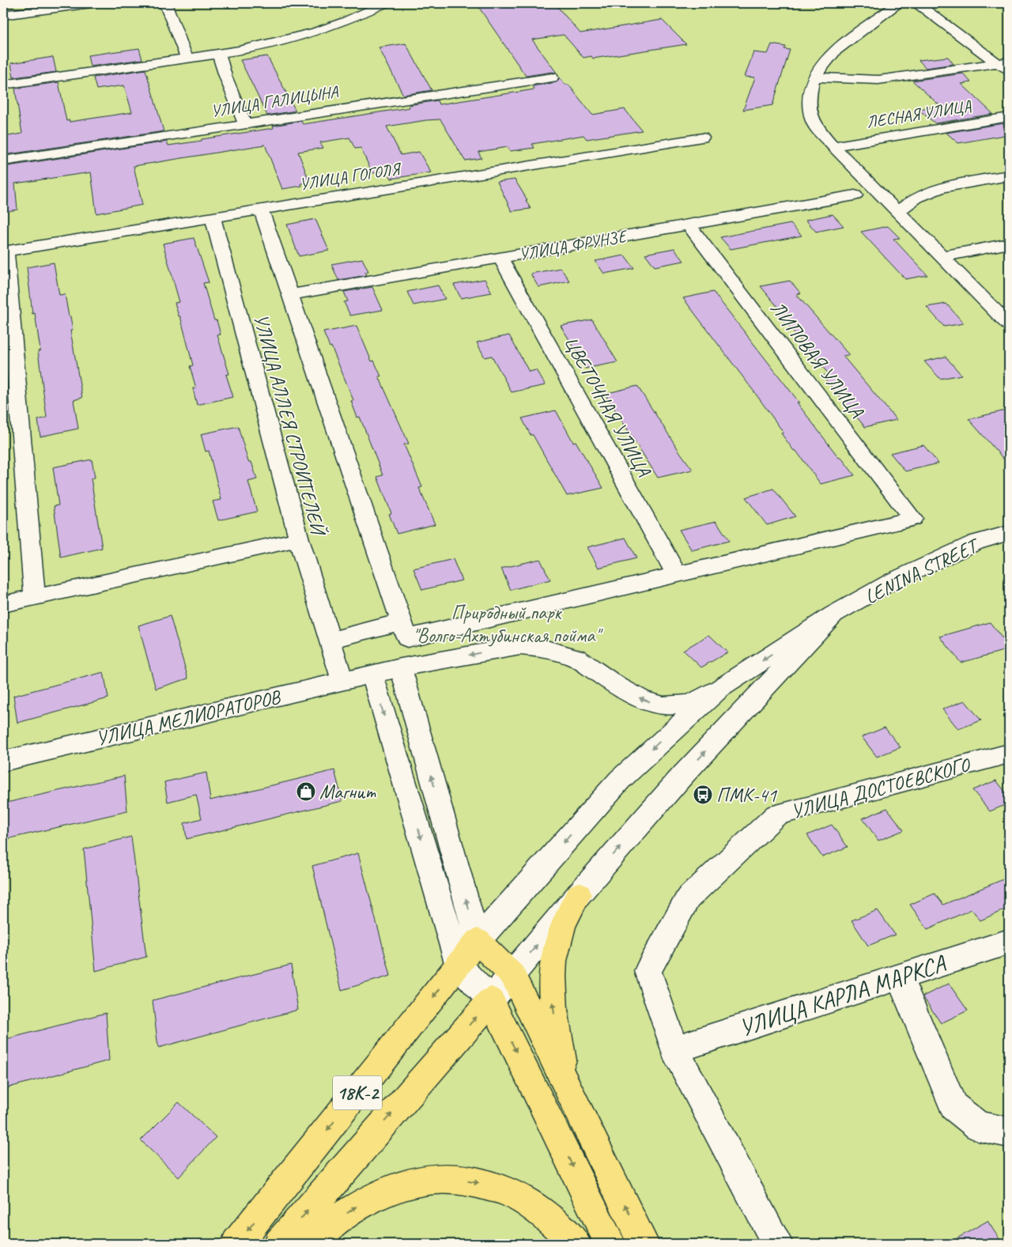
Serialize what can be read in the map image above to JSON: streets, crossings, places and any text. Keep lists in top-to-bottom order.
{
  "streets": {
    "main road": ["18К-2"],
    "street": [
      "УЛИЦА ГАЛИЦЫНА",
      "ЛЕСНАЯ УЛИЦА",
      "УЛИЦА ГОГОЛЯ",
      "УЛИЦА ФРУНЗЕ",
      "ЛИПОВАЯ УЛИЦА",
      "ЦВЕТОЧНАЯ УЛИЦА",
      "УЛИЦА АЛЛЕЯ СТРОИТЕЛЕЙ",
      "LENINA STREET",
      "УЛИЦА МЕЛИОРАТОРОВ",
      "УЛИЦА ДОСТОЕВСКОГО",
      "УЛИЦА КАРЛА МАРКСА"
    ]
  },
  "crossings": [
    ["УЛИЦА ГОГОЛЯ", "УЛИЦА АЛЛЕЯ СТРОИТЕЛЕЙ"],
    ["УЛИЦА ФРУНЗЕ", "ЛИПОВАЯ УЛИЦА"],
    ["УЛИЦА ФРУНЗЕ", "ЦВЕТОЧНАЯ УЛИЦА"],
    ["УЛИЦА ФРУНЗЕ", "УЛИЦА АЛЛЕЯ СТРОИТЕЛЕЙ"],
    ["ЛИПОВАЯ УЛИЦА", "ЦВЕТОЧНАЯ УЛИЦА"],
    ["ЛИПОВАЯ УЛИЦА", "УЛИЦА АЛЛЕЯ СТРОИТЕЛЕЙ"],
    ["ЦВЕТОЧНАЯ УЛИЦА", "УЛИЦА АЛЛЕЯ СТРОИТЕЛЕЙ"],
    ["УЛИЦА АЛЛЕЯ СТРОИТЕЛЕЙ", "УЛИЦА МЕЛИОРАТОРОВ"],
    ["УЛИЦА ДОСТОЕВСКОГО", "УЛИЦА КАРЛА МАРКСА"]
  ],
  "one_way": ["УЛИЦА МЕЛИОРАТОРОВ"],
  "parks": ["Природный парк \"Волго-Ахтубинская пойма\""],
  "places": {
    "shop": ["Магнит"],
    "bus stop": ["ПМК-41"]
  }
}
